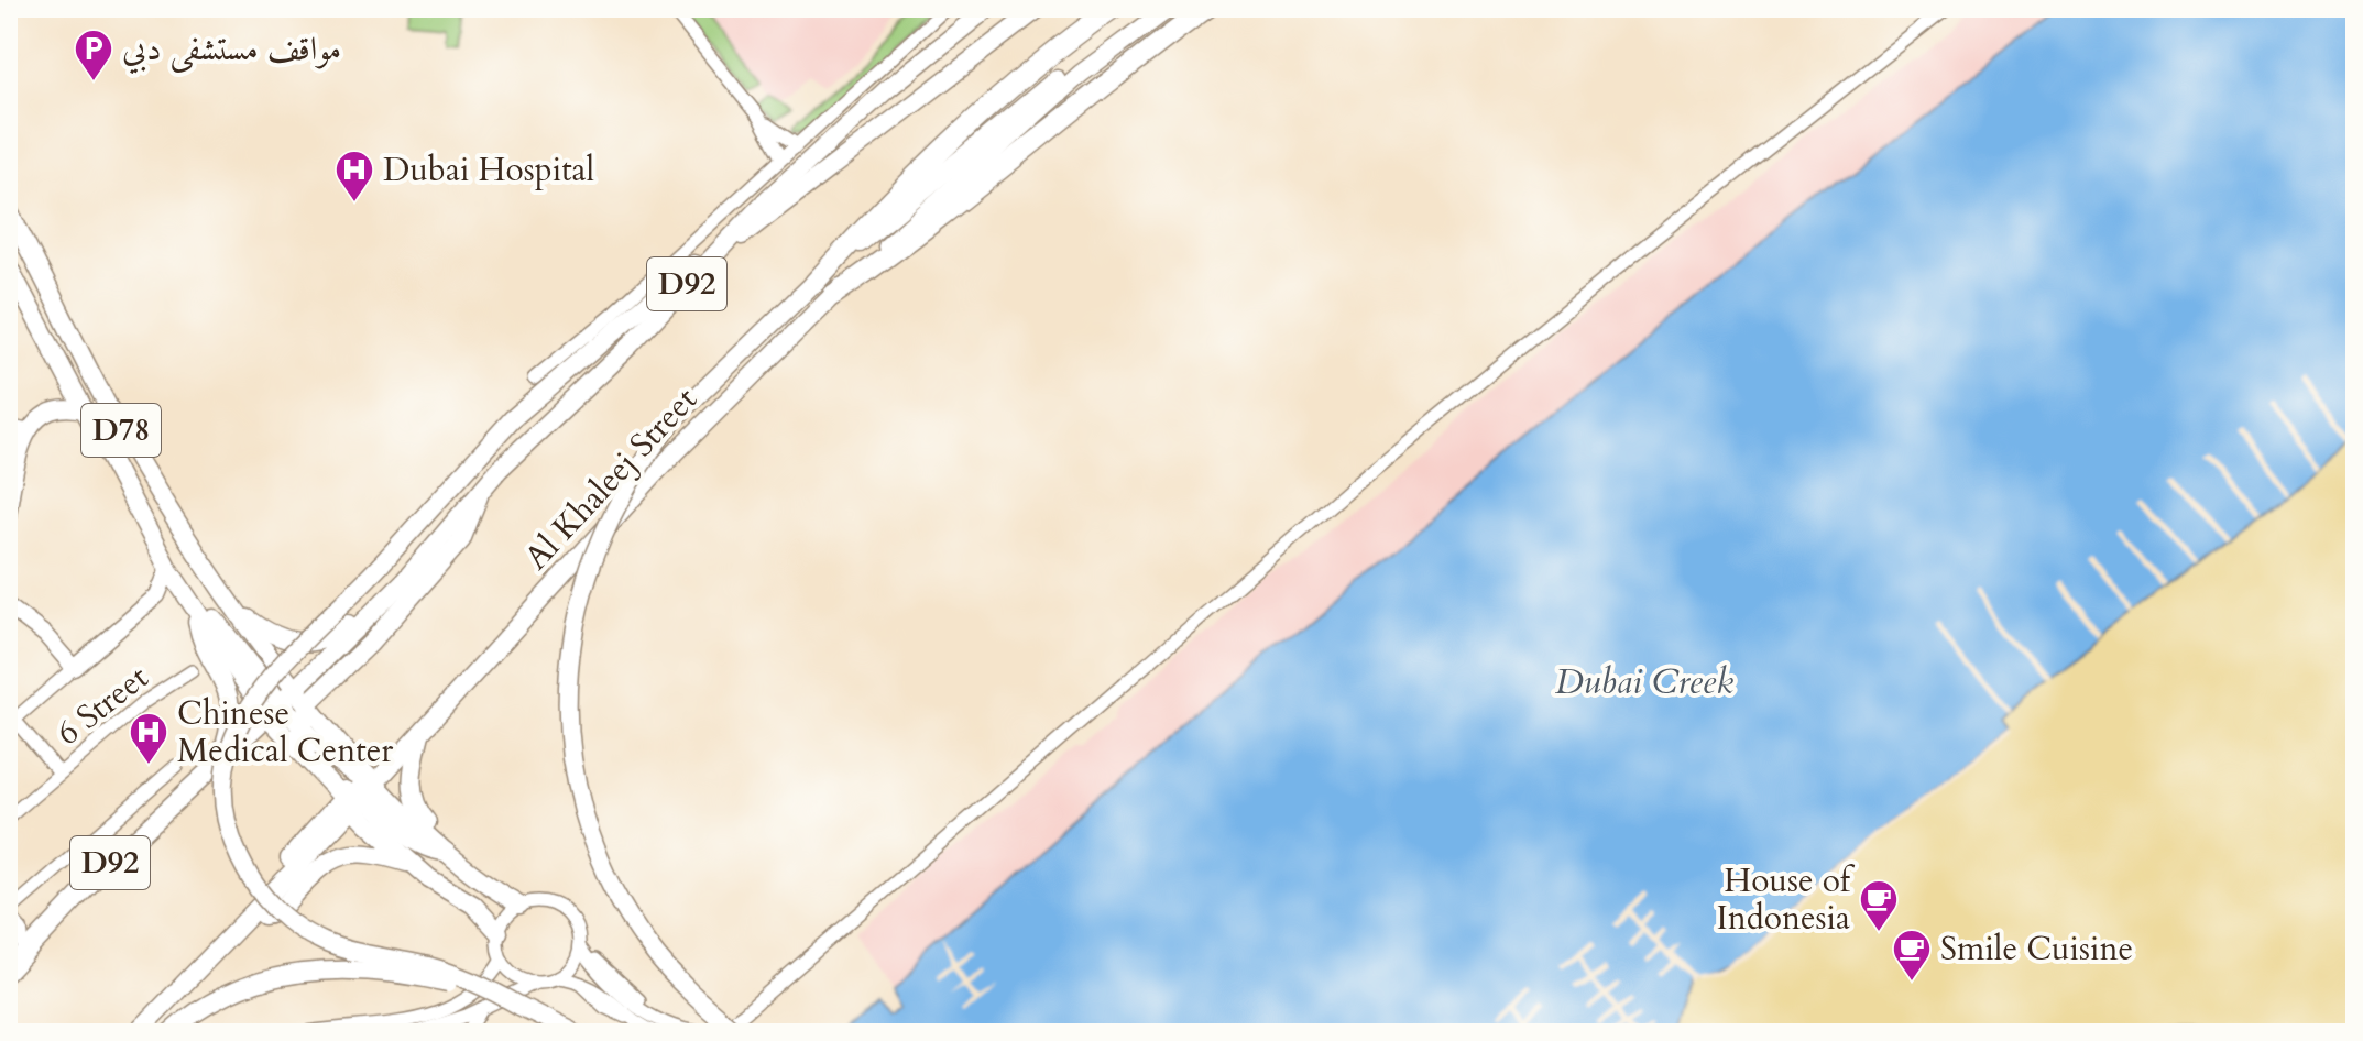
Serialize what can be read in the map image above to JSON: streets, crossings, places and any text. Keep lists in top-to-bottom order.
{
  "streets": {
    "main road": ["D92", "D78", "Al Khaleej Street"],
    "street": ["6 Street"]
  },
  "crossings": [
    ["D92", "D78"],
    ["D78", "Al Khaleej Street"]
  ],
  "water": ["Dubai Creek"],
  "places": {
    "parking": ["مواقف مستشفى دبي"],
    "hospital": ["Dubai Hospital", "Chinese Medical Center"],
    "cafe": ["House of Indonesia", "Smile Cuisine"]
  }
}
